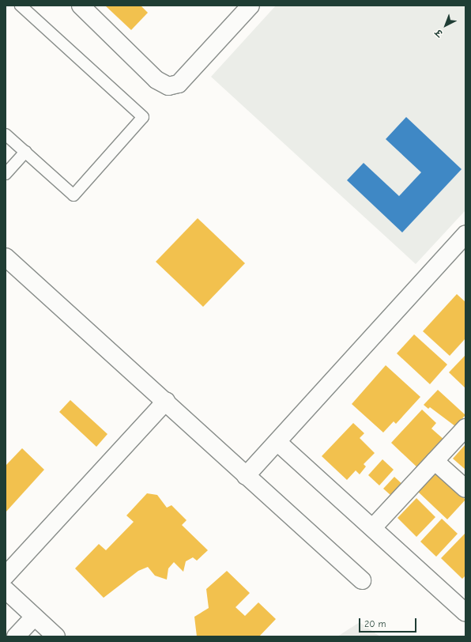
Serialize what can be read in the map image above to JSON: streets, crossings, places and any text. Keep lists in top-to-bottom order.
{
  "scale_bar": "20 m",
  "north": "bottom left"
}
